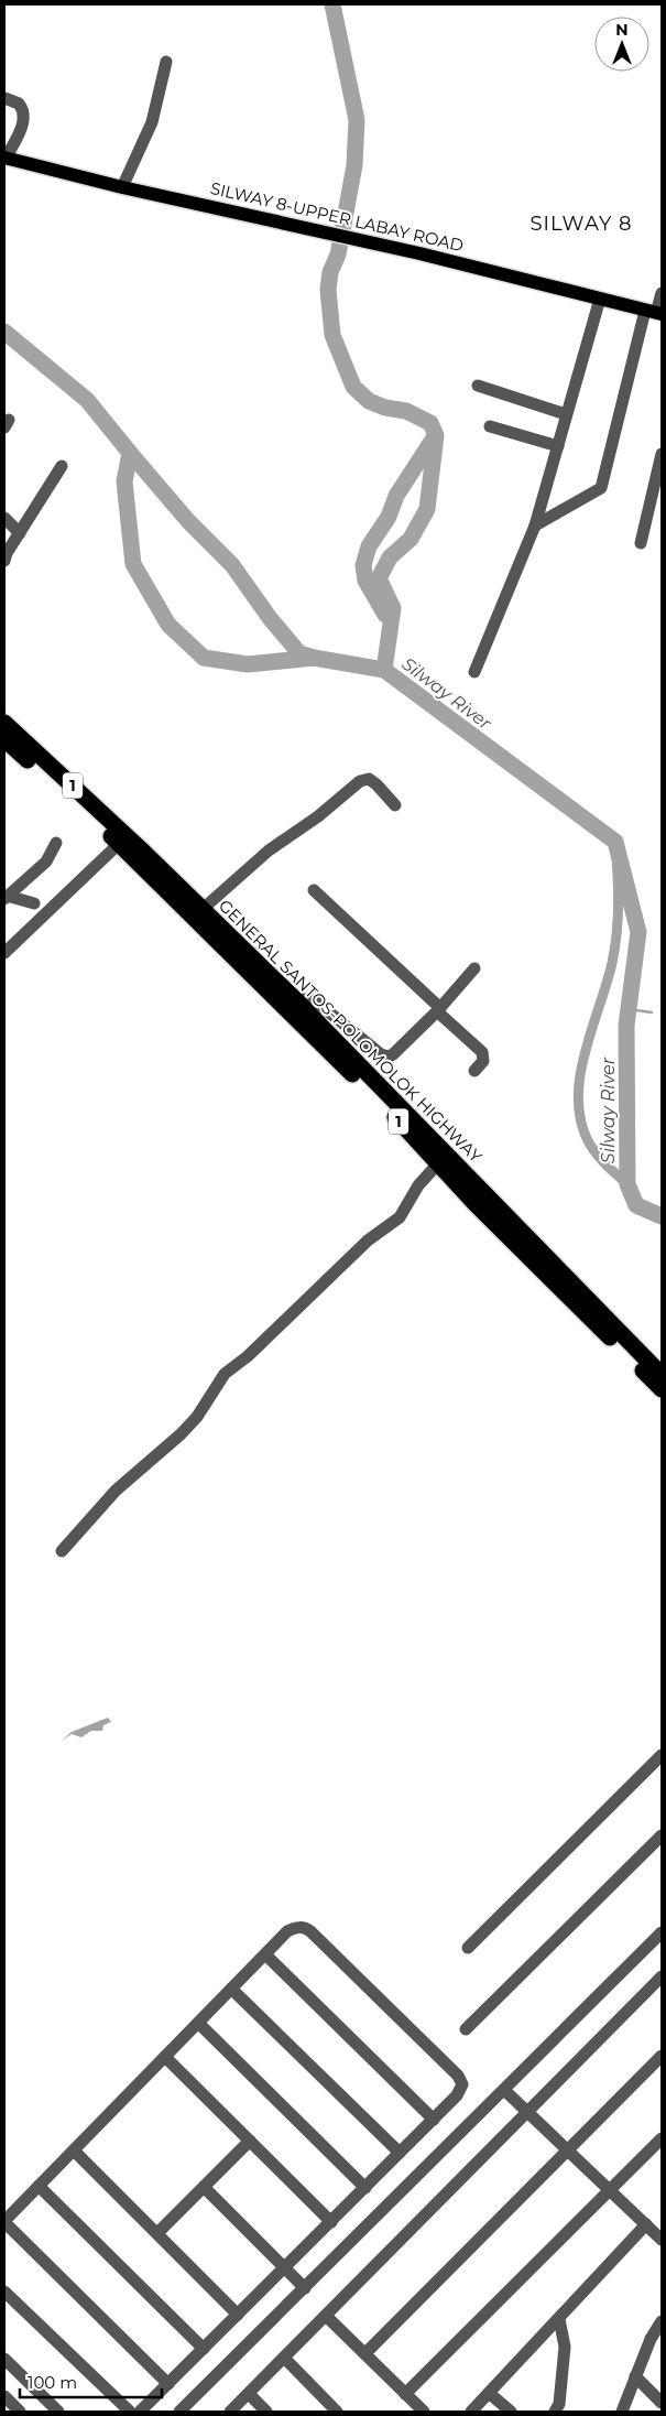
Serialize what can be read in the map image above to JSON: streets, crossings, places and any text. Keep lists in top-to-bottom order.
{
  "streets": {
    "highway": ["1", "GENERAL SANTOS-POLOMOLOK HIGHWAY"],
    "main road": ["SILWAY 8-UPPER LABAY ROAD"]
  },
  "crossings": [
    ["1", "GENERAL SANTOS-POLOMOLOK HIGHWAY"]
  ],
  "districts": ["SILWAY 8"],
  "water": ["Silway River"],
  "scale_bar": "100 m",
  "north": "top"
}
